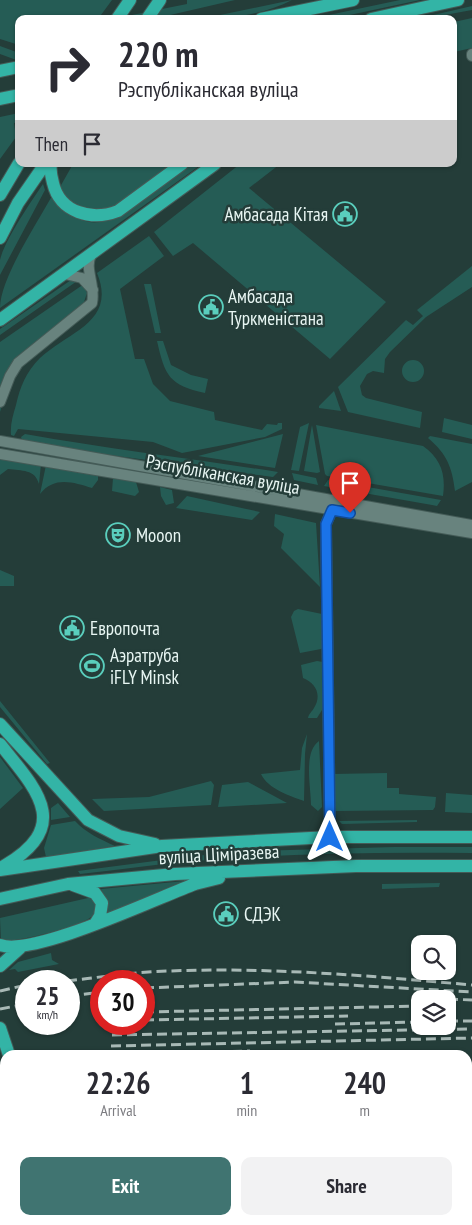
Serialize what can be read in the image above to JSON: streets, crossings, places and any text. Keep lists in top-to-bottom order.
{
  "streets": {
    "main road": ["вуліца Ціміразева"],
    "street": ["Рэспубліканская вуліца"]
  },
  "places": {
    "public building": [
      "Амбасада Кітая",
      "Амбасада Туркменістана",
      "Европочта",
      "СДЭК"
    ],
    "theatre": ["Mooon"],
    "sports": ["Аэратруба iFLY Minsk"]
  },
  "page": {
    "turn": ["220 m", "Рэспубліканская вуліца"],
    "then": "Then",
    "speed": "25 km/h",
    "limit": "30",
    "eta": [
      "22:26",
      "Arrival",
      "1",
      "min",
      "240",
      "m"
    ],
    "buttons": ["Exit", "Share"]
  }
}
